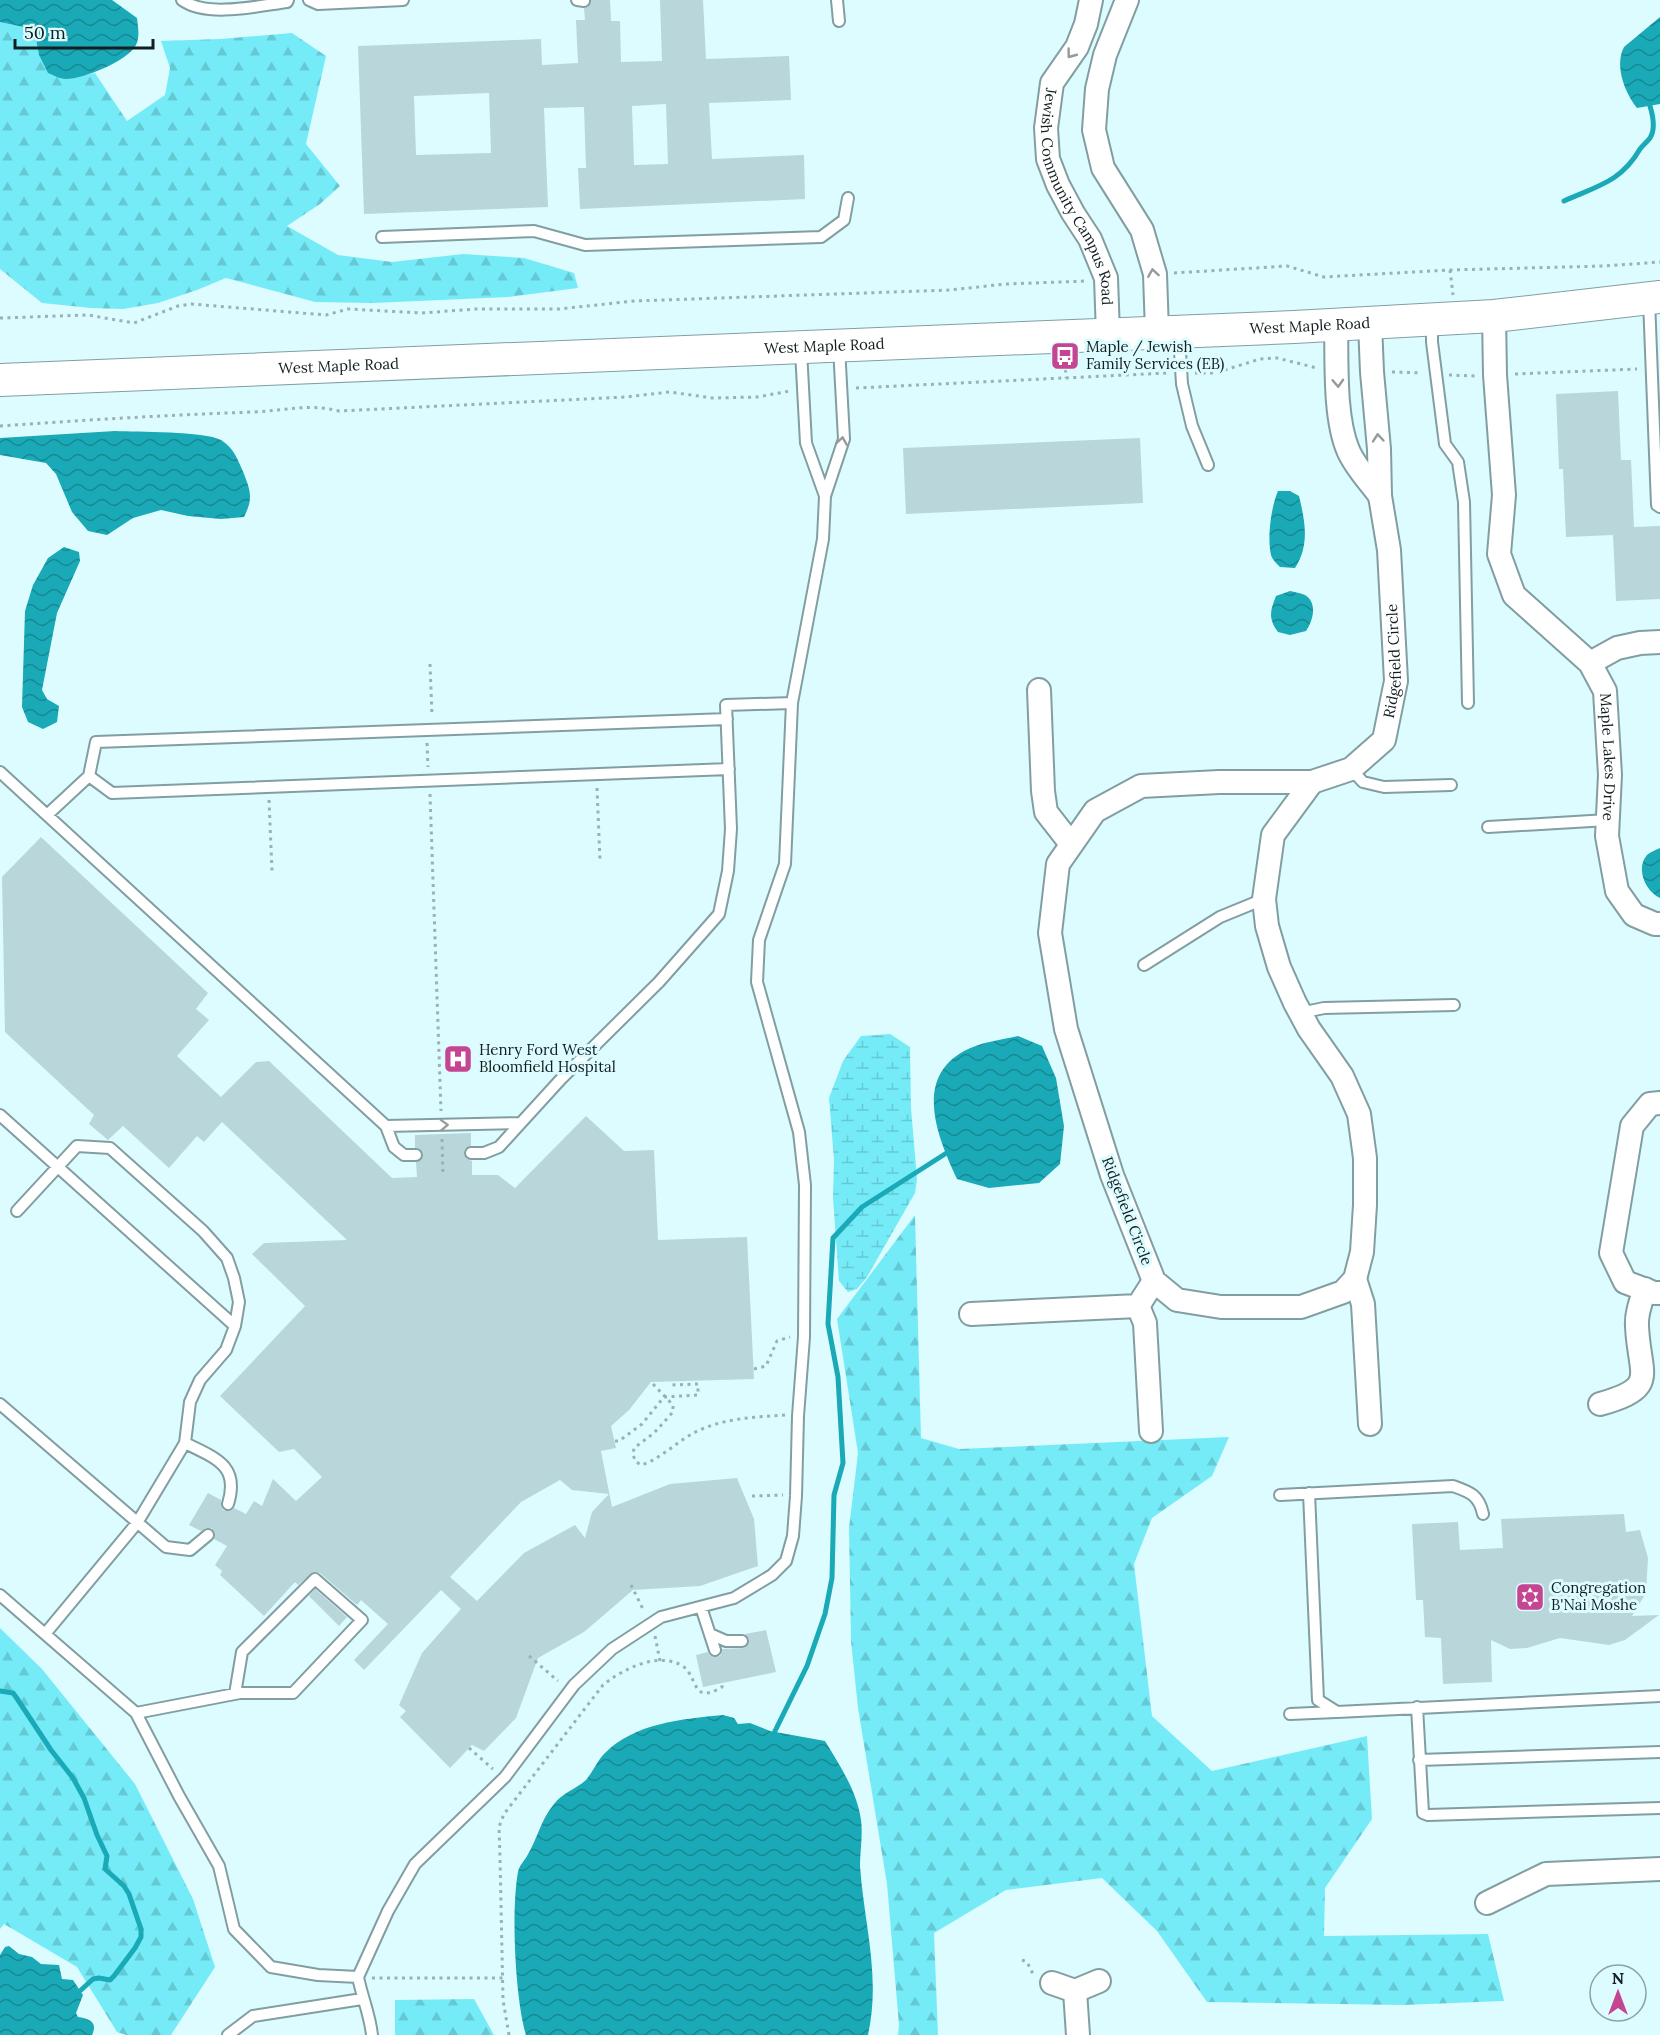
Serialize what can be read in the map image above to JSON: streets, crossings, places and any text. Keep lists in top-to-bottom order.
{
  "streets": {
    "main road": ["West Maple Road"],
    "street": ["Jewish Community Campus Road", "Ridgefield Circle", "Maple Lakes Drive"]
  },
  "crossings": [
    ["Jewish Community Campus Road", "West Maple Road"],
    ["West Maple Road", "Ridgefield Circle"],
    ["West Maple Road", "Maple Lakes Drive"]
  ],
  "places": {
    "bus stop": ["Maple / Jewish Family Services (EB)"],
    "hospital": ["Henry Ford West Bloomfield Hospital"],
    "synagogue": ["Congregation B'Nai Moshe"]
  },
  "scale_bar": "50 m",
  "north": "top"
}
